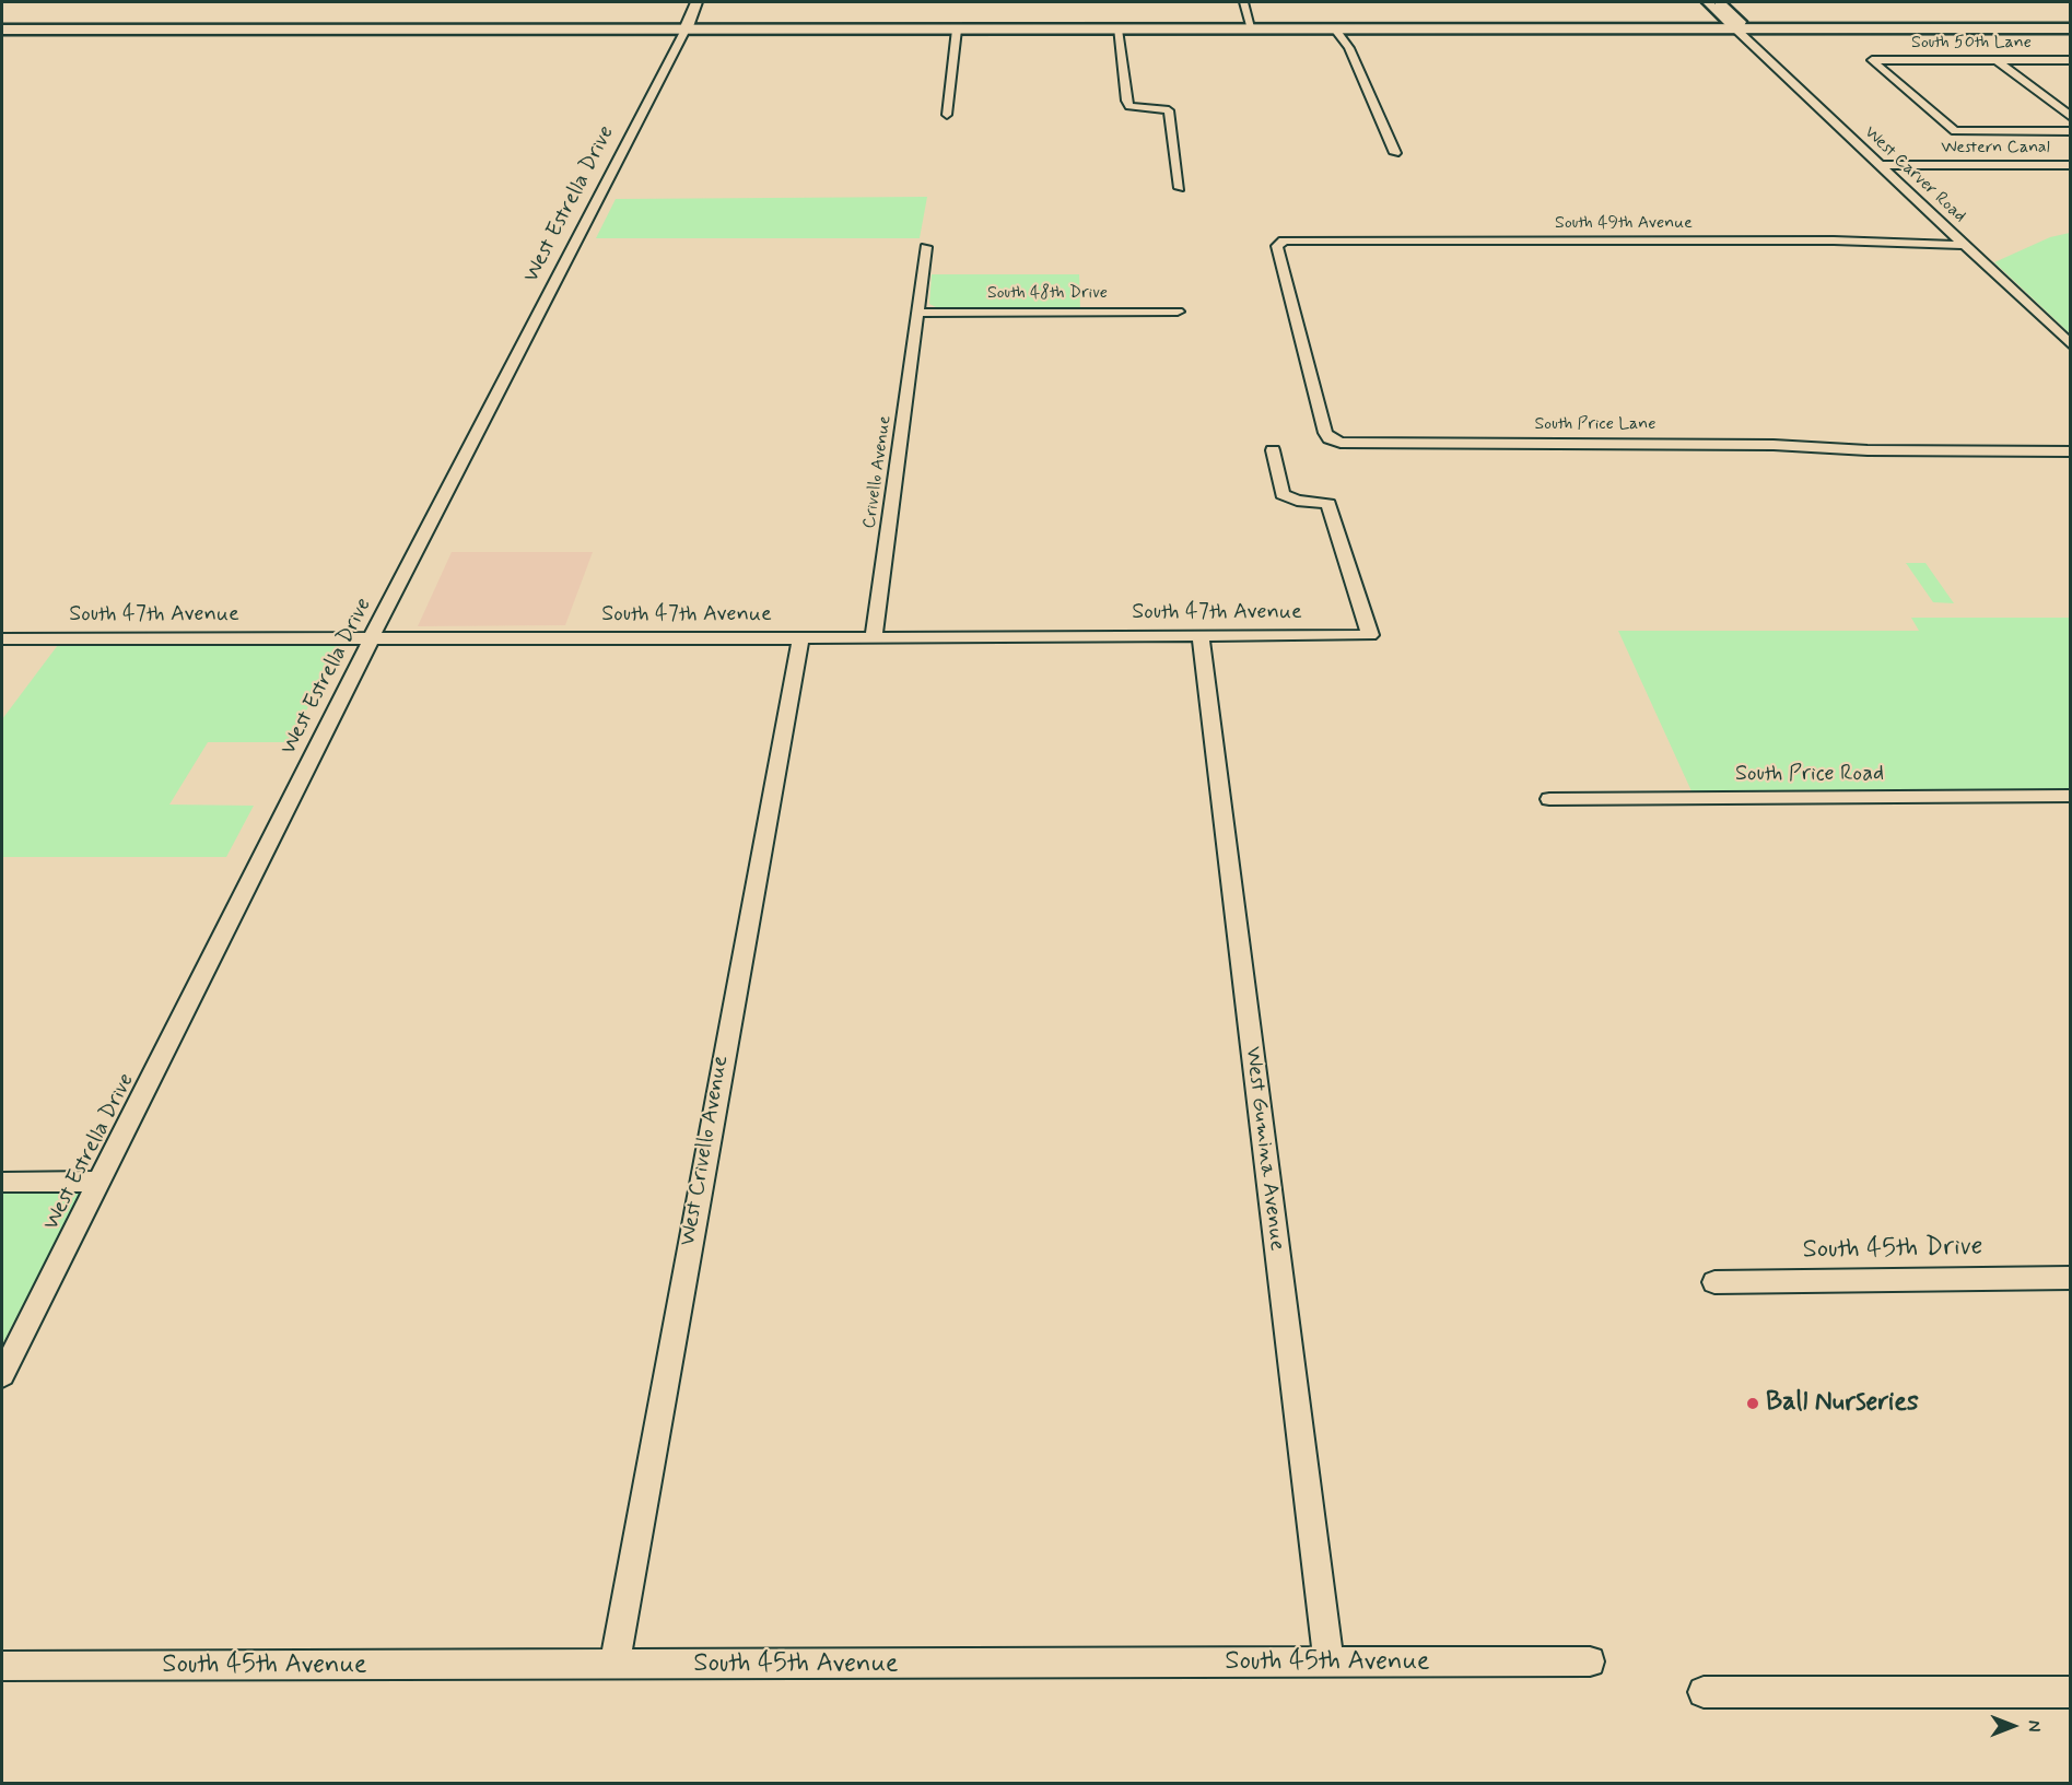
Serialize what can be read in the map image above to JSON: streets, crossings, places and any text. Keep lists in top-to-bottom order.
{
  "streets": {
    "main road": ["West Estrella Drive"],
    "street": [
      "South 50th Lane",
      "Western Canal",
      "West Carver Road",
      "South 49th Avenue",
      "South 48th Drive",
      "South Price Lane",
      "Crivello Avenue",
      "South 47th Avenue",
      "South Price Road",
      "West Gumina Avenue",
      "West Crivello Avenue",
      "South 45th Drive",
      "South 45th Avenue"
    ]
  },
  "crossings": [
    ["Western Canal", "West Carver Road"],
    ["West Carver Road", "South 49th Avenue"],
    ["West Estrella Drive", "South 47th Avenue"],
    ["South 49th Avenue", "South Price Lane"],
    ["South 48th Drive", "Crivello Avenue"],
    ["Crivello Avenue", "South 47th Avenue"],
    ["South 47th Avenue", "West Gumina Avenue"],
    ["South 47th Avenue", "West Crivello Avenue"],
    ["West Gumina Avenue", "South 45th Avenue"],
    ["West Crivello Avenue", "South 45th Avenue"]
  ],
  "places": ["Ball Nurseries"],
  "north": "right"
}
